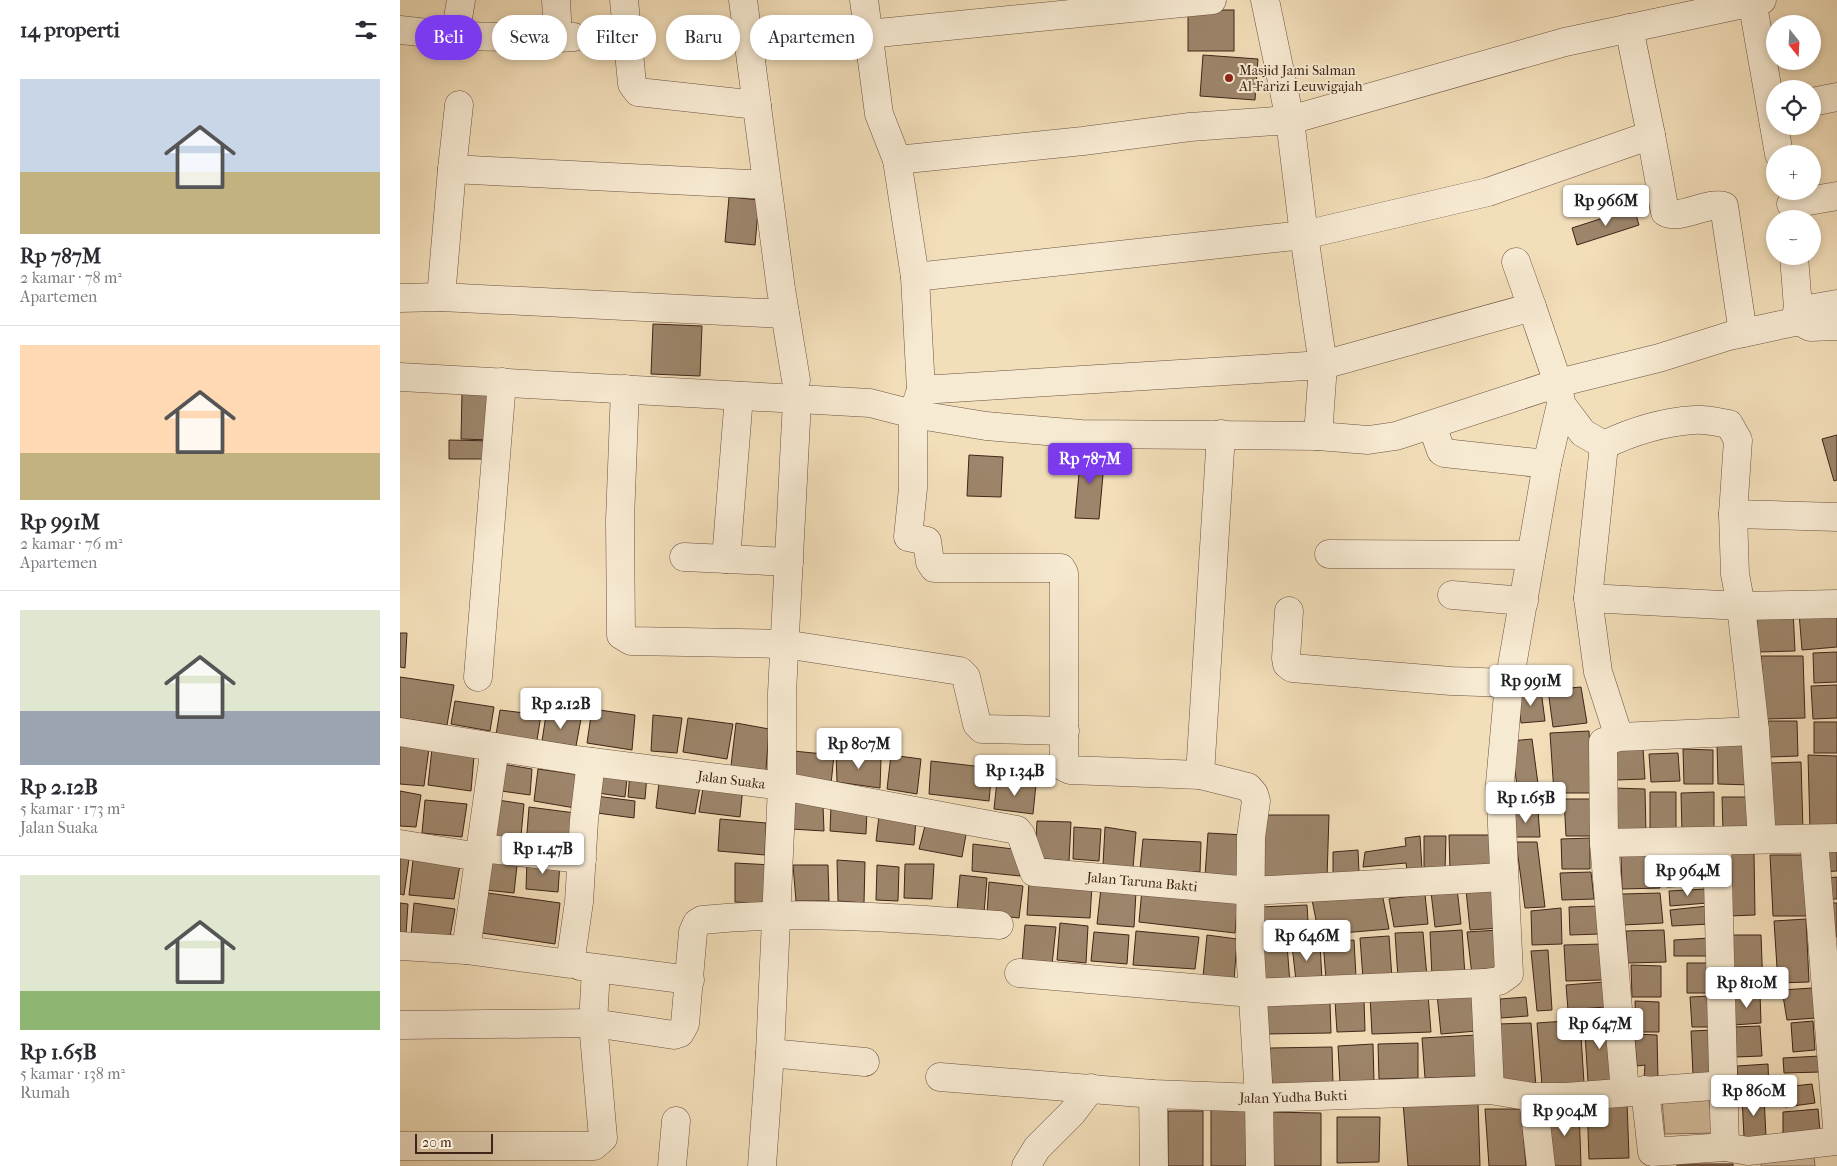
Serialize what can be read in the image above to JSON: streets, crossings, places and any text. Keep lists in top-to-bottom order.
{
  "streets": {
    "street": ["Jalan Suaka", "Jalan Taruna Bakti", "Jalan Yudha Bukti"]
  },
  "crossings": [
    ["Jalan Suaka", "Jalan Taruna Bakti"]
  ],
  "places": ["Masjid Jami Salman Al-Farizi Leuwigajah"],
  "scale_bar": "20 m",
  "north": "bottom",
  "page": {
    "heading": "14 properti",
    "map_buttons": ["+", "−"],
    "chip": [
      "Beli",
      "Sewa",
      "Filter",
      "Baru",
      "Apartemen"
    ],
    "list": [
      {
        "name": "Rp 787M",
        "note": "2 kamar · 78 m² · Apartemen"
      },
      {
        "name": "Rp 991M",
        "note": "2 kamar · 76 m² · Apartemen"
      },
      {
        "name": "Rp 2.12B",
        "note": "5 kamar · 173 m² · Jalan Suaka"
      },
      {
        "name": "Rp 1.65B",
        "note": "5 kamar · 138 m² · Rumah"
      }
    ],
    "price": [
      "Rp 966M",
      "Rp 787M",
      "Rp 991M",
      "Rp 2.12B",
      "Rp 807M",
      "Rp 1.34B",
      "Rp 1.65B",
      "Rp 1.47B",
      "Rp 964M",
      "Rp 646M",
      "Rp 810M",
      "Rp 647M",
      "Rp 860M",
      "Rp 904M"
    ],
    "scale": "20 m"
  }
}
